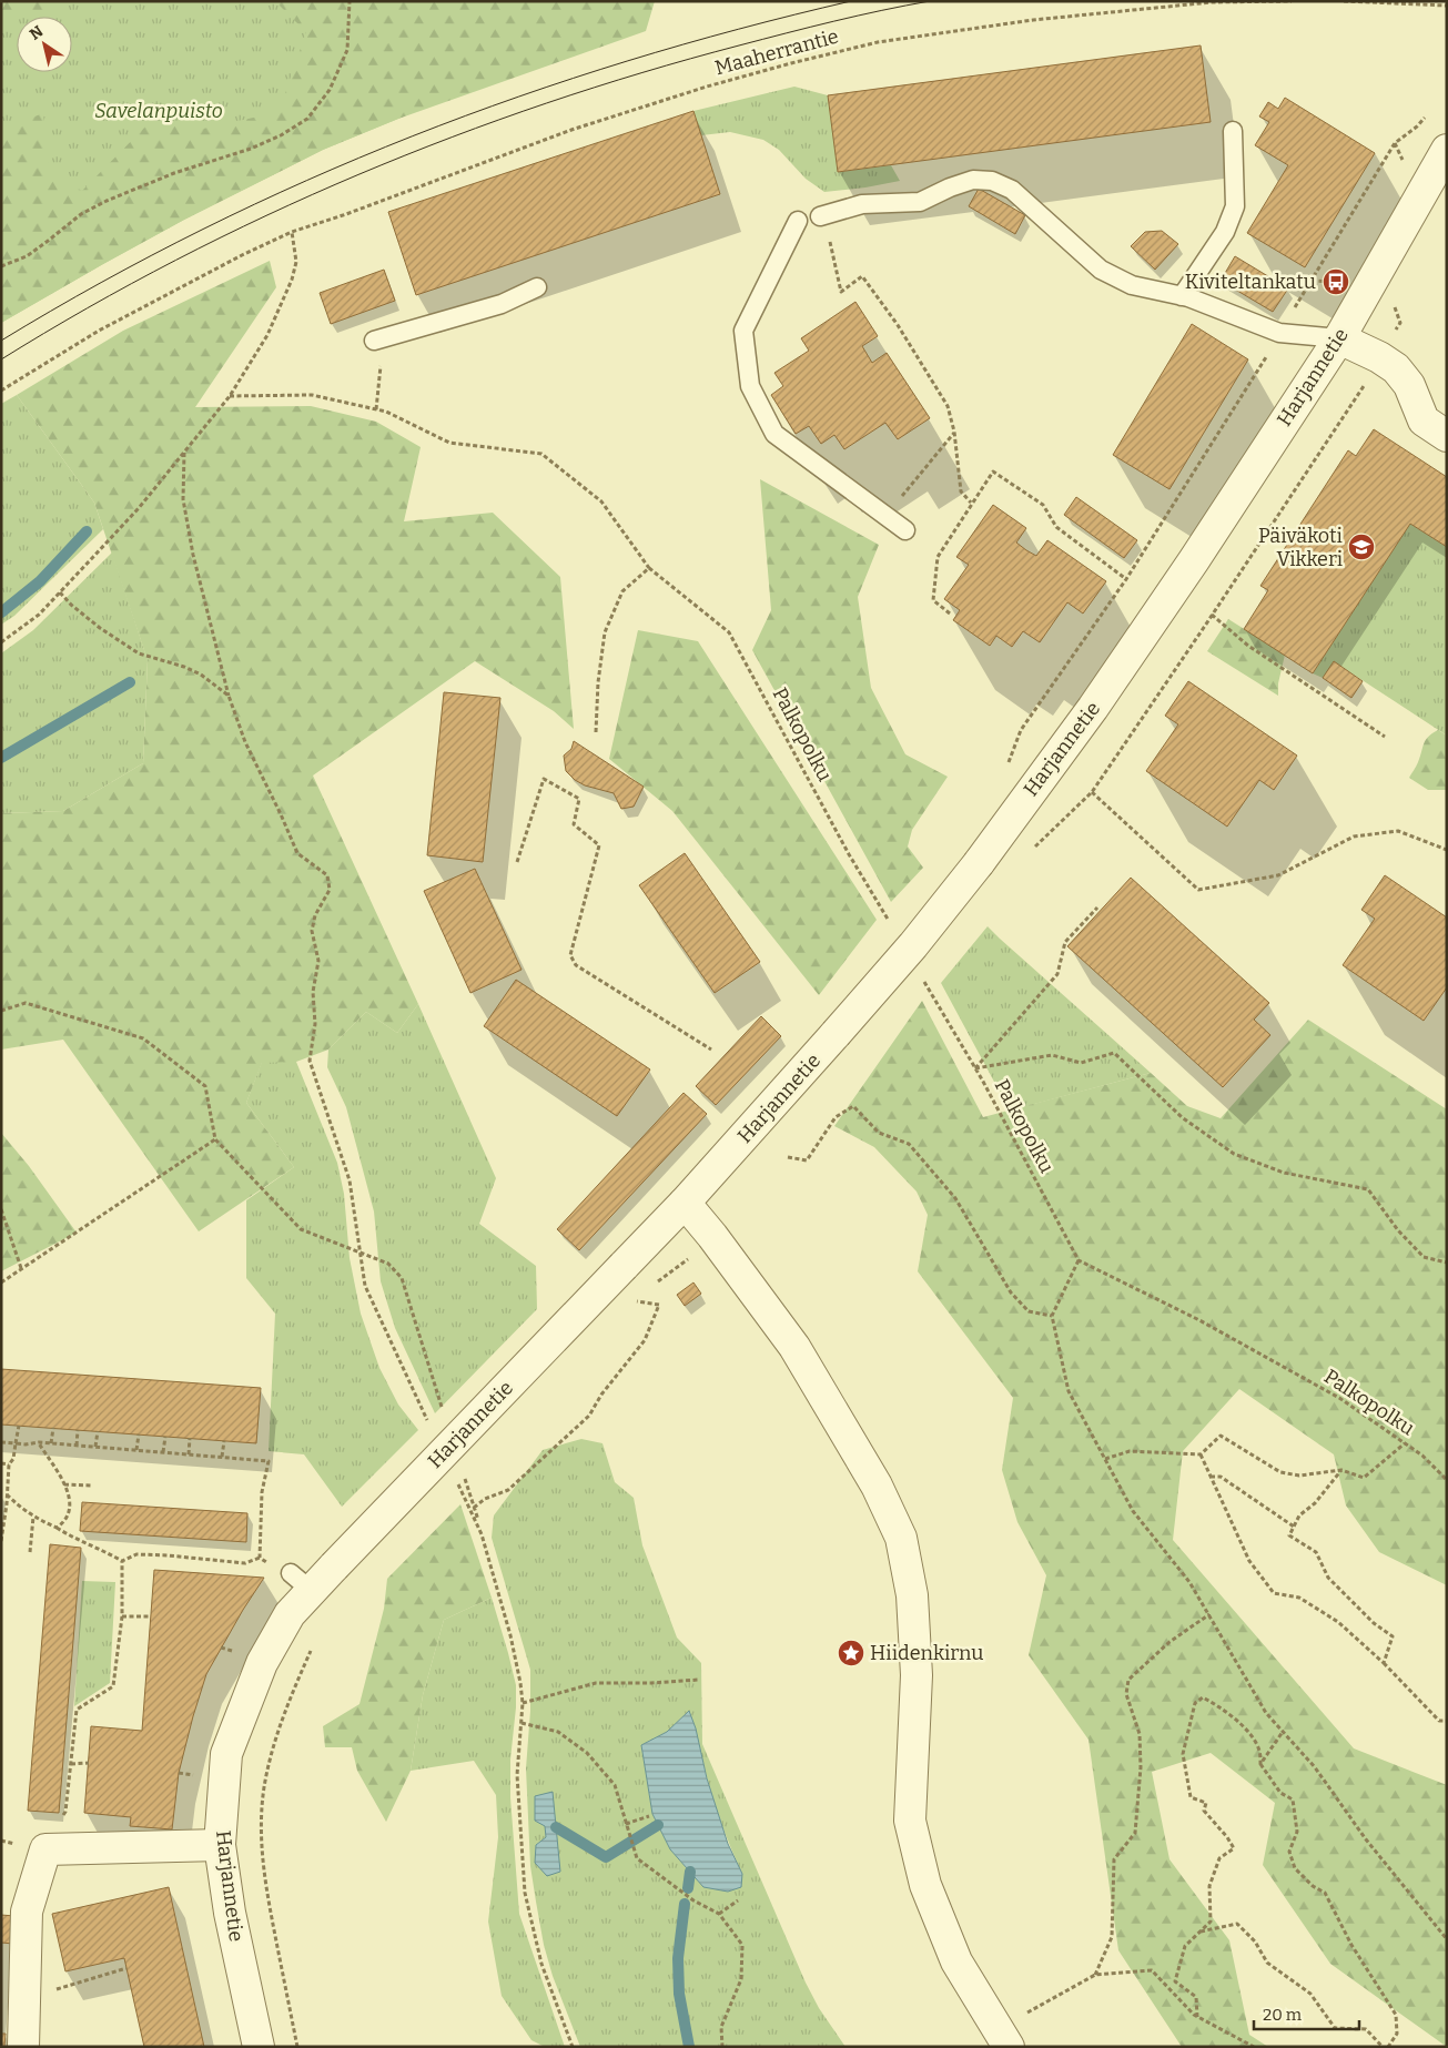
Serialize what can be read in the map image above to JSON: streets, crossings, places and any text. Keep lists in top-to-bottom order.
{
  "streets": {
    "street": ["Harjannetie"],
    "path": ["Maaherrantie", "Palkopolku"]
  },
  "parks": ["Savelanpuisto"],
  "places": {
    "bus stop": ["Kiviteltankatu"],
    "school or university": ["Päiväkoti Vikkeri"],
    "place": ["Hiidenkirnu"]
  },
  "scale_bar": "20 m",
  "north": "top left"
}
